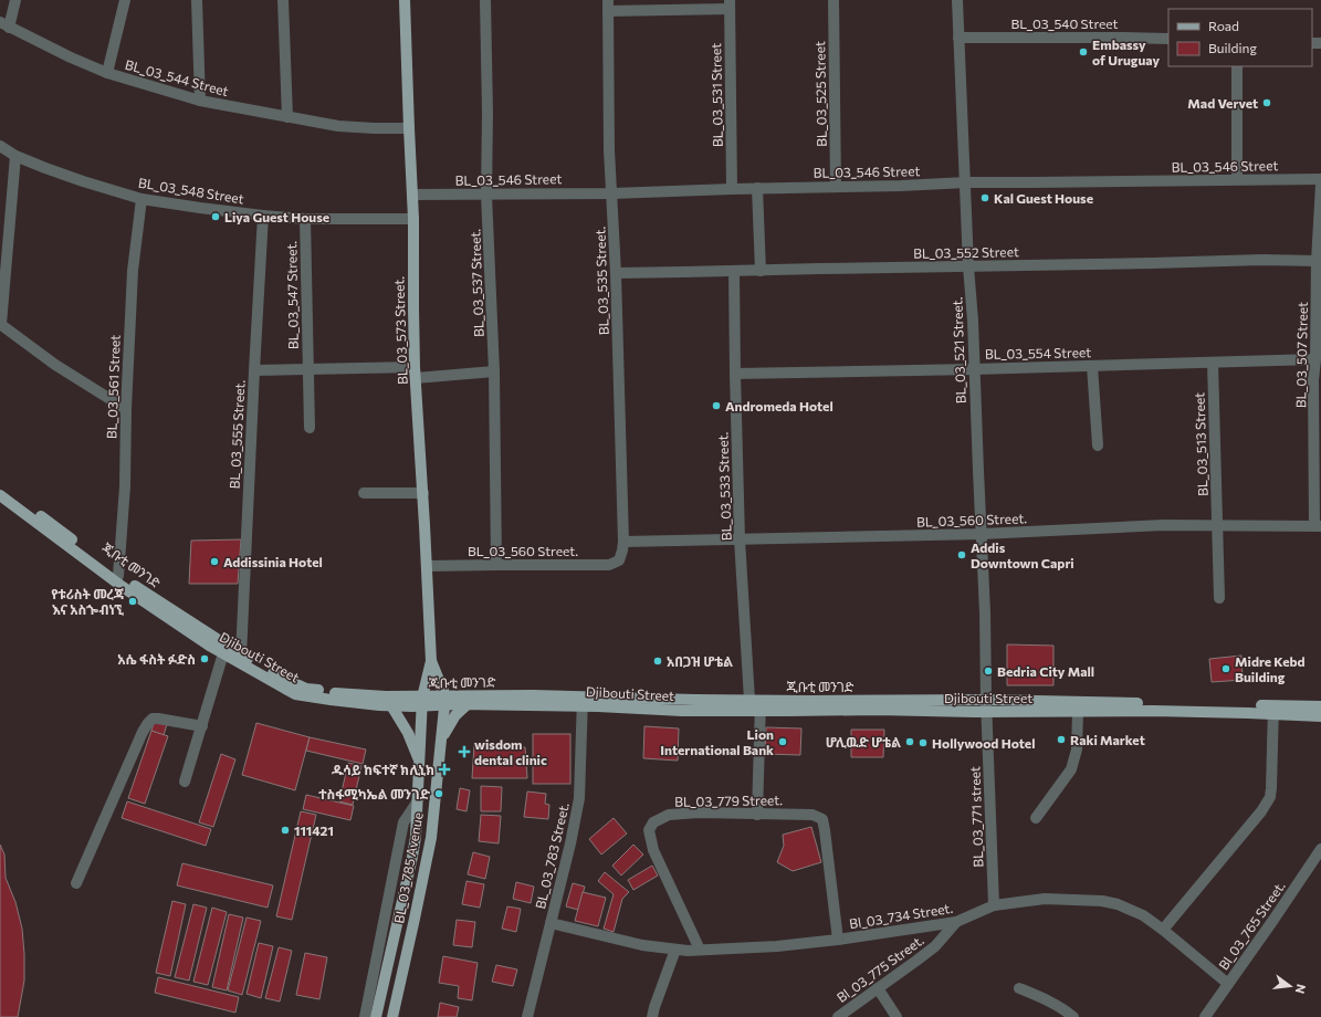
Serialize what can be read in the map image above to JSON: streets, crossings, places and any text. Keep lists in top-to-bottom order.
{
  "streets": {
    "main road": [
      "BL_03_573 Street.",
      "ጂቡቲ መንገድ",
      "Djibouti Street",
      "BL_03_785 Avenue"
    ],
    "street": [
      "BL_03_540 Street",
      "BL_03_544 Street",
      "BL_03_525 Street",
      "BL_03_531 Street",
      "BL_03_546 Street",
      "BL_03_548 Street",
      "BL_03_552 Street",
      "BL_03_535 Street.",
      "BL_03_537 Street.",
      "BL_03_547 Street.",
      "BL_03_521 Street.",
      "BL_03_554 Street",
      "BL_03_507 Street",
      "BL_03_561 Street",
      "BL_03_555 Street.",
      "BL_03_513 Street",
      "BL_03_533 Street.",
      "BL_03_560 Street.",
      "BL_03_779 Street.",
      "BL_03_771 street",
      "BL_03_783 Street.",
      "Bl_03_734 Street.",
      "Bl_03_765 Street.",
      "Bl_03_775 Street."
    ]
  },
  "crossings": [
    ["BL_03_540 Street", "BL_03_521 Street."],
    ["BL_03_544 Street", "BL_03_573 Street."],
    ["BL_03_525 Street", "BL_03_546 Street"],
    ["BL_03_531 Street", "BL_03_546 Street"],
    ["BL_03_546 Street", "BL_03_535 Street."],
    ["BL_03_546 Street", "BL_03_537 Street."],
    ["BL_03_546 Street", "BL_03_573 Street."],
    ["BL_03_546 Street", "BL_03_521 Street."],
    ["BL_03_548 Street", "BL_03_547 Street."],
    ["BL_03_548 Street", "BL_03_573 Street."],
    ["BL_03_548 Street", "BL_03_561 Street"],
    ["BL_03_548 Street", "BL_03_555 Street."],
    ["BL_03_552 Street", "BL_03_535 Street."],
    ["BL_03_552 Street", "BL_03_521 Street."],
    ["BL_03_552 Street", "BL_03_507 Street"],
    ["BL_03_552 Street", "BL_03_533 Street."],
    ["BL_03_535 Street.", "BL_03_560 Street."],
    ["BL_03_537 Street.", "BL_03_560 Street."],
    ["BL_03_573 Street.", "BL_03_560 Street."],
    ["BL_03_573 Street.", "BL_03_785 Avenue"],
    ["BL_03_521 Street.", "BL_03_554 Street"],
    ["BL_03_521 Street.", "BL_03_560 Street."],
    ["BL_03_521 Street.", "ጂቡቲ መንገድ"],
    ["BL_03_521 Street.", "Djibouti Street"],
    ["BL_03_521 Street.", "BL_03_771 street"],
    ["BL_03_554 Street", "BL_03_507 Street"],
    ["BL_03_554 Street", "BL_03_513 Street"],
    ["BL_03_554 Street", "BL_03_533 Street."],
    ["BL_03_507 Street", "BL_03_560 Street."],
    ["BL_03_561 Street", "ጂቡቲ መንገድ"],
    ["BL_03_555 Street.", "ጂቡቲ መንገድ"],
    ["BL_03_513 Street", "BL_03_560 Street."],
    ["BL_03_533 Street.", "BL_03_560 Street."],
    ["BL_03_533 Street.", "ጂቡቲ መንገድ"],
    ["ጂቡቲ መንገድ", "Djibouti Street"],
    ["ጂቡቲ መንገድ", "BL_03_771 street"],
    ["ጂቡቲ መንገድ", "BL_03_783 Street."],
    ["ጂቡቲ መንገድ", "BL_03_785 Avenue"],
    ["Djibouti Street", "BL_03_771 street"],
    ["Djibouti Street", "BL_03_783 Street."],
    ["Djibouti Street", "BL_03_785 Avenue"],
    ["BL_03_779 Street.", "Bl_03_734 Street."],
    ["BL_03_771 street", "Bl_03_734 Street."],
    ["BL_03_783 Street.", "Bl_03_734 Street."],
    ["Bl_03_734 Street.", "Bl_03_765 Street."],
    ["Bl_03_734 Street.", "Bl_03_775 Street."]
  ],
  "places": {
    "other": [
      "Embassy of Uruguay",
      "Mad Vervet",
      "Kal Guest House",
      "Liya Guest House",
      "Andromeda Hotel",
      "Addis Downtown Capri",
      "Addissinia Hotel",
      "የቱሪስት መረጃ እና አስጐብነኚ",
      "አሴ ፋስት ፉድስ",
      "አበጋዝ ሆቴል",
      "Midre Kebd Building",
      "Bedria City Mall",
      "Raki Market",
      "Lion International Bank",
      "ሆሊዉድ ሆቴል",
      "Hollywood Hotel",
      "ተስፋሚካኤል መንገድ",
      "111421"
    ],
    "health": ["wisdom dental clinic", "ዱሳይ ከፍተኛ ክሊኒክ"]
  },
  "legend": ["Road", "Building"],
  "north": "right"
}
